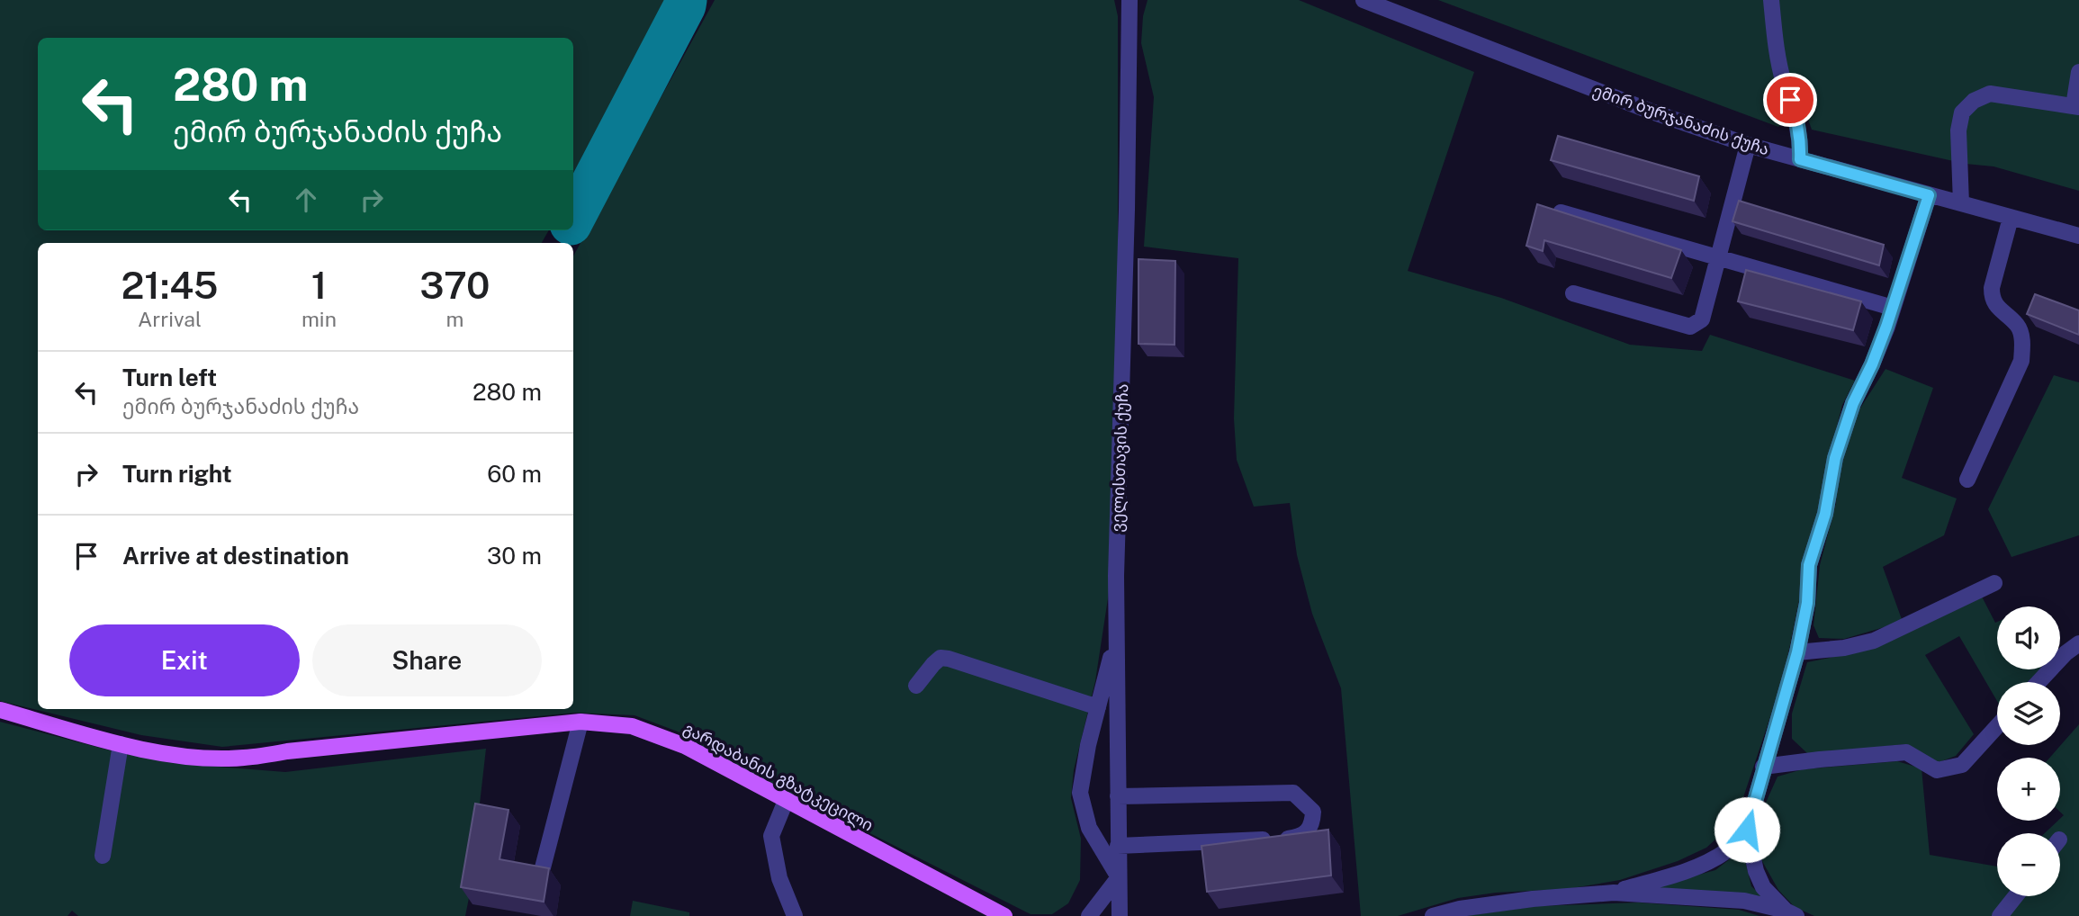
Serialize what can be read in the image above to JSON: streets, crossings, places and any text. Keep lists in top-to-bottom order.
{
  "streets": {
    "main road": ["გარდაბანის გზატკეცილი"],
    "street": ["ემირ ბურჯანაძის ქუჩა", "ველისთავის ქუჩა"]
  },
  "page": {
    "turn": ["280 m", "ემირ ბურჯანაძის ქუჩა"],
    "eta": [
      "21:45",
      "Arrival",
      "1",
      "min",
      "370",
      "m"
    ],
    "list": [
      {
        "name": "Turn left",
        "note": "ემირ ბურჯანაძის ქუჩა",
        "value": "280 m"
      },
      {
        "name": "Turn right",
        "value": "60 m"
      },
      {
        "name": "Arrive at destination",
        "value": "30 m"
      }
    ],
    "map_buttons": ["+", "−"],
    "buttons": ["Exit", "Share"]
  }
}
